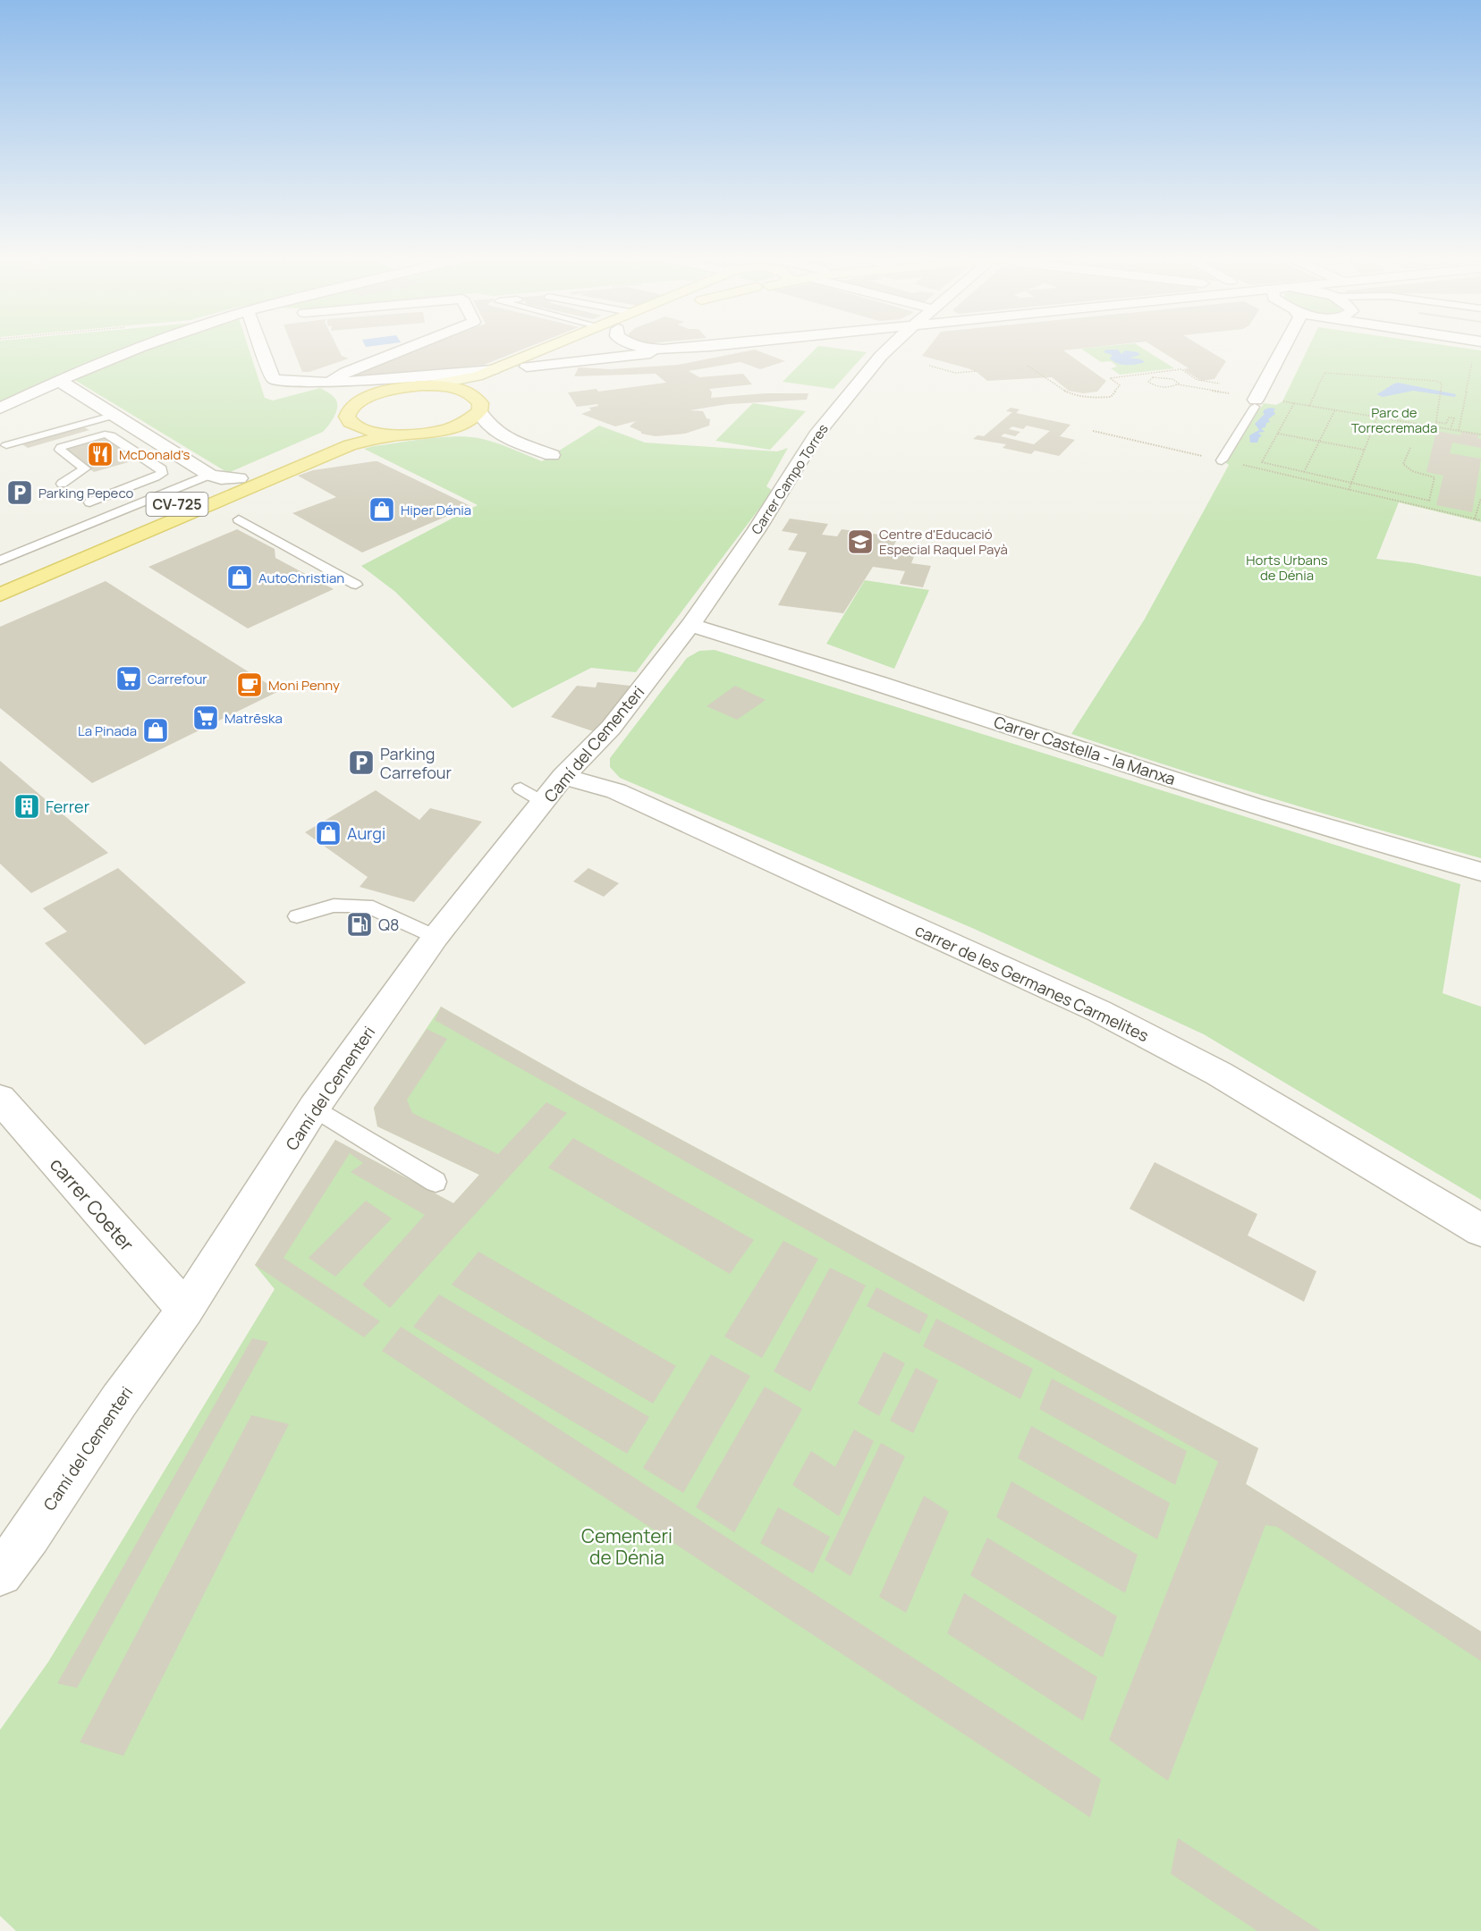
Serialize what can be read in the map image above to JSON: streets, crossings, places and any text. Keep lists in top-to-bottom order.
{
  "streets": {
    "main road": ["CV-725"],
    "street": [
      "Carrer Campo Torres",
      "Camí del Cementeri",
      "Carrer Castella - la Manxa",
      "carrer de les Germanes Carmelites",
      "carrer Coeter"
    ]
  },
  "crossings": [
    ["Carrer Campo Torres", "Camí del Cementeri"],
    ["Carrer Campo Torres", "Carrer Castella - la Manxa"],
    ["Camí del Cementeri", "Carrer Castella - la Manxa"],
    ["Camí del Cementeri", "carrer de les Germanes Carmelites"],
    ["Camí del Cementeri", "carrer Coeter"]
  ],
  "parks": ["Parc de Torrecremada", "Horts Urbans de Dénia", "Cementeri de Dénia"],
  "places": {
    "restaurant": ["McDonald's"],
    "parking": ["Parking Pepeco", "Parking Carrefour"],
    "shop": [
      "Hiper Dénia",
      "AutoChristian",
      "La Pinada",
      "Aurgi"
    ],
    "school or university": ["Centre d'Educació Especial Raquel Payà"],
    "supermarket": ["Carrefour", "Matrēska"],
    "cafe": ["Moni Penny"],
    "building": ["Ferrer"],
    "fuel station": ["Q8"]
  }
}
